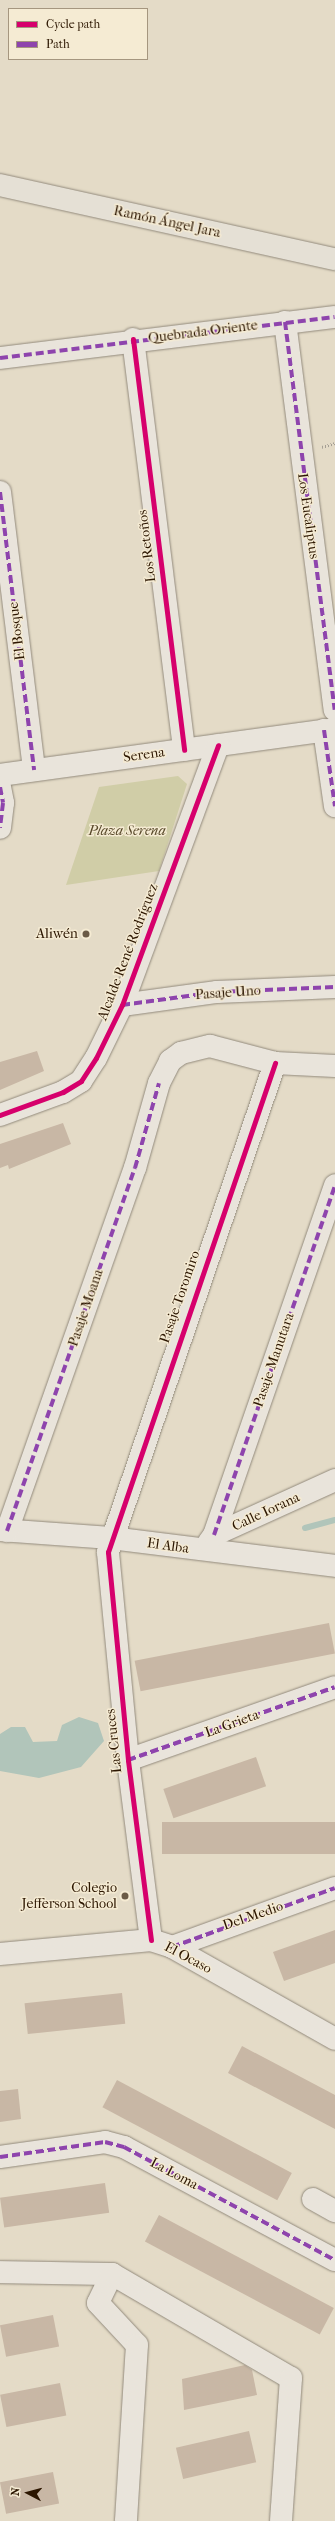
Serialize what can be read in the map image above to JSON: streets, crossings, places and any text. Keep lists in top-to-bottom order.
{
  "streets": {
    "main road": ["Ramón Ángel Jara"],
    "street": [
      "Quebrada Oriente",
      "Los Eucaliptus",
      "Los Retoños",
      "El Bosque",
      "Serena",
      "Alcalde René Rodríguez",
      "Pasaje Uno",
      "Pasaje Toromiro",
      "Pasaje Moana",
      "Pasaje Manutara",
      "Calle Iorana",
      "El Alba",
      "La Grieta",
      "Las Cruces",
      "Del Medio",
      "El Ocaso",
      "La Loma"
    ]
  },
  "crossings": [
    ["Quebrada Oriente", "Los Eucaliptus"],
    ["Quebrada Oriente", "Los Retoños"],
    ["Los Retoños", "Serena"],
    ["El Bosque", "Serena"],
    ["Serena", "Alcalde René Rodríguez"],
    ["Alcalde René Rodríguez", "Pasaje Uno"],
    ["Pasaje Toromiro", "Pasaje Moana"],
    ["Pasaje Toromiro", "El Alba"],
    ["Pasaje Toromiro", "Las Cruces"],
    ["Pasaje Moana", "El Alba"],
    ["Pasaje Manutara", "Calle Iorana"],
    ["Pasaje Manutara", "El Alba"],
    ["Calle Iorana", "El Alba"],
    ["El Alba", "Las Cruces"],
    ["La Grieta", "Las Cruces"],
    ["Las Cruces", "El Ocaso"],
    ["Del Medio", "El Ocaso"]
  ],
  "parks": ["Plaza Serena"],
  "places": ["Aliwén", "Colegio Jefferson School"],
  "legend": ["Cycle path", "Path"],
  "north": "left"
}
